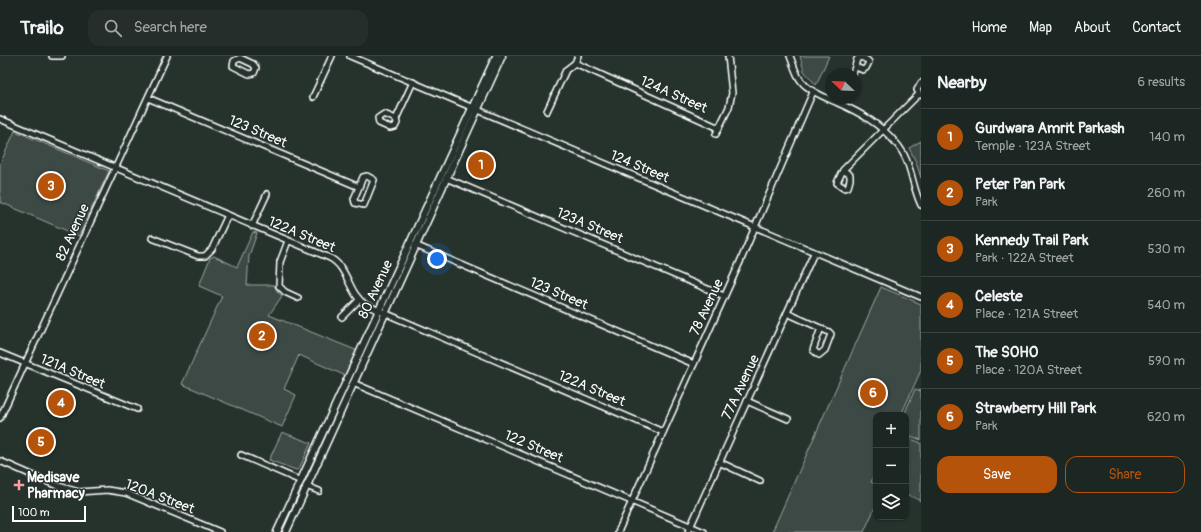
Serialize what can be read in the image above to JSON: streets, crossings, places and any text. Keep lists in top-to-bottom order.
{
  "streets": {
    "main road": ["80 Avenue"],
    "street": [
      "124A Street",
      "123 Street",
      "124 Street",
      "123A Street",
      "82 Avenue",
      "122A Street",
      "78 Avenue",
      "121A Street",
      "77A Avenue",
      "122 Street",
      "120A Street"
    ]
  },
  "crossings": [
    ["123 Street", "82 Avenue"],
    ["123 Street", "80 Avenue"],
    ["123 Street", "78 Avenue"],
    ["124 Street", "80 Avenue"],
    ["124 Street", "78 Avenue"],
    ["124 Street", "77A Avenue"],
    ["123A Street", "80 Avenue"],
    ["123A Street", "78 Avenue"],
    ["82 Avenue", "122A Street"],
    ["82 Avenue", "121A Street"],
    ["122A Street", "80 Avenue"],
    ["122A Street", "78 Avenue"],
    ["80 Avenue", "122 Street"],
    ["78 Avenue", "122 Street"],
    ["77A Avenue", "122 Street"]
  ],
  "places": {
    "health": ["Medisave Pharmacy"]
  },
  "scale_bar": "100 m",
  "north": "top left",
  "page": {
    "header": "Trailo",
    "search": "Search here",
    "nav": [
      "Home",
      "Map",
      "About",
      "Contact"
    ],
    "heading": ["Nearby", "6 results"],
    "list": [
      {
        "mark": "1",
        "name": "Gurdwara Amrit Parkash",
        "note": "Temple · 123A Street",
        "value": "140 m"
      },
      {
        "mark": "2",
        "name": "Peter Pan Park",
        "note": "Park",
        "value": "260 m"
      },
      {
        "mark": "3",
        "name": "Kennedy Trail Park",
        "note": "Park · 122A Street",
        "value": "530 m"
      },
      {
        "mark": "4",
        "name": "Celeste",
        "note": "Place · 121A Street",
        "value": "540 m"
      },
      {
        "mark": "5",
        "name": "The SOHO",
        "note": "Place · 120A Street",
        "value": "590 m"
      },
      {
        "mark": "6",
        "name": "Strawberry Hill Park",
        "note": "Park",
        "value": "620 m"
      }
    ],
    "pins": [
      "1",
      "3",
      "2",
      "6",
      "4",
      "5"
    ],
    "map_buttons": ["+", "−"],
    "buttons": ["Save", "Share"],
    "scale": "100 m"
  }
}
